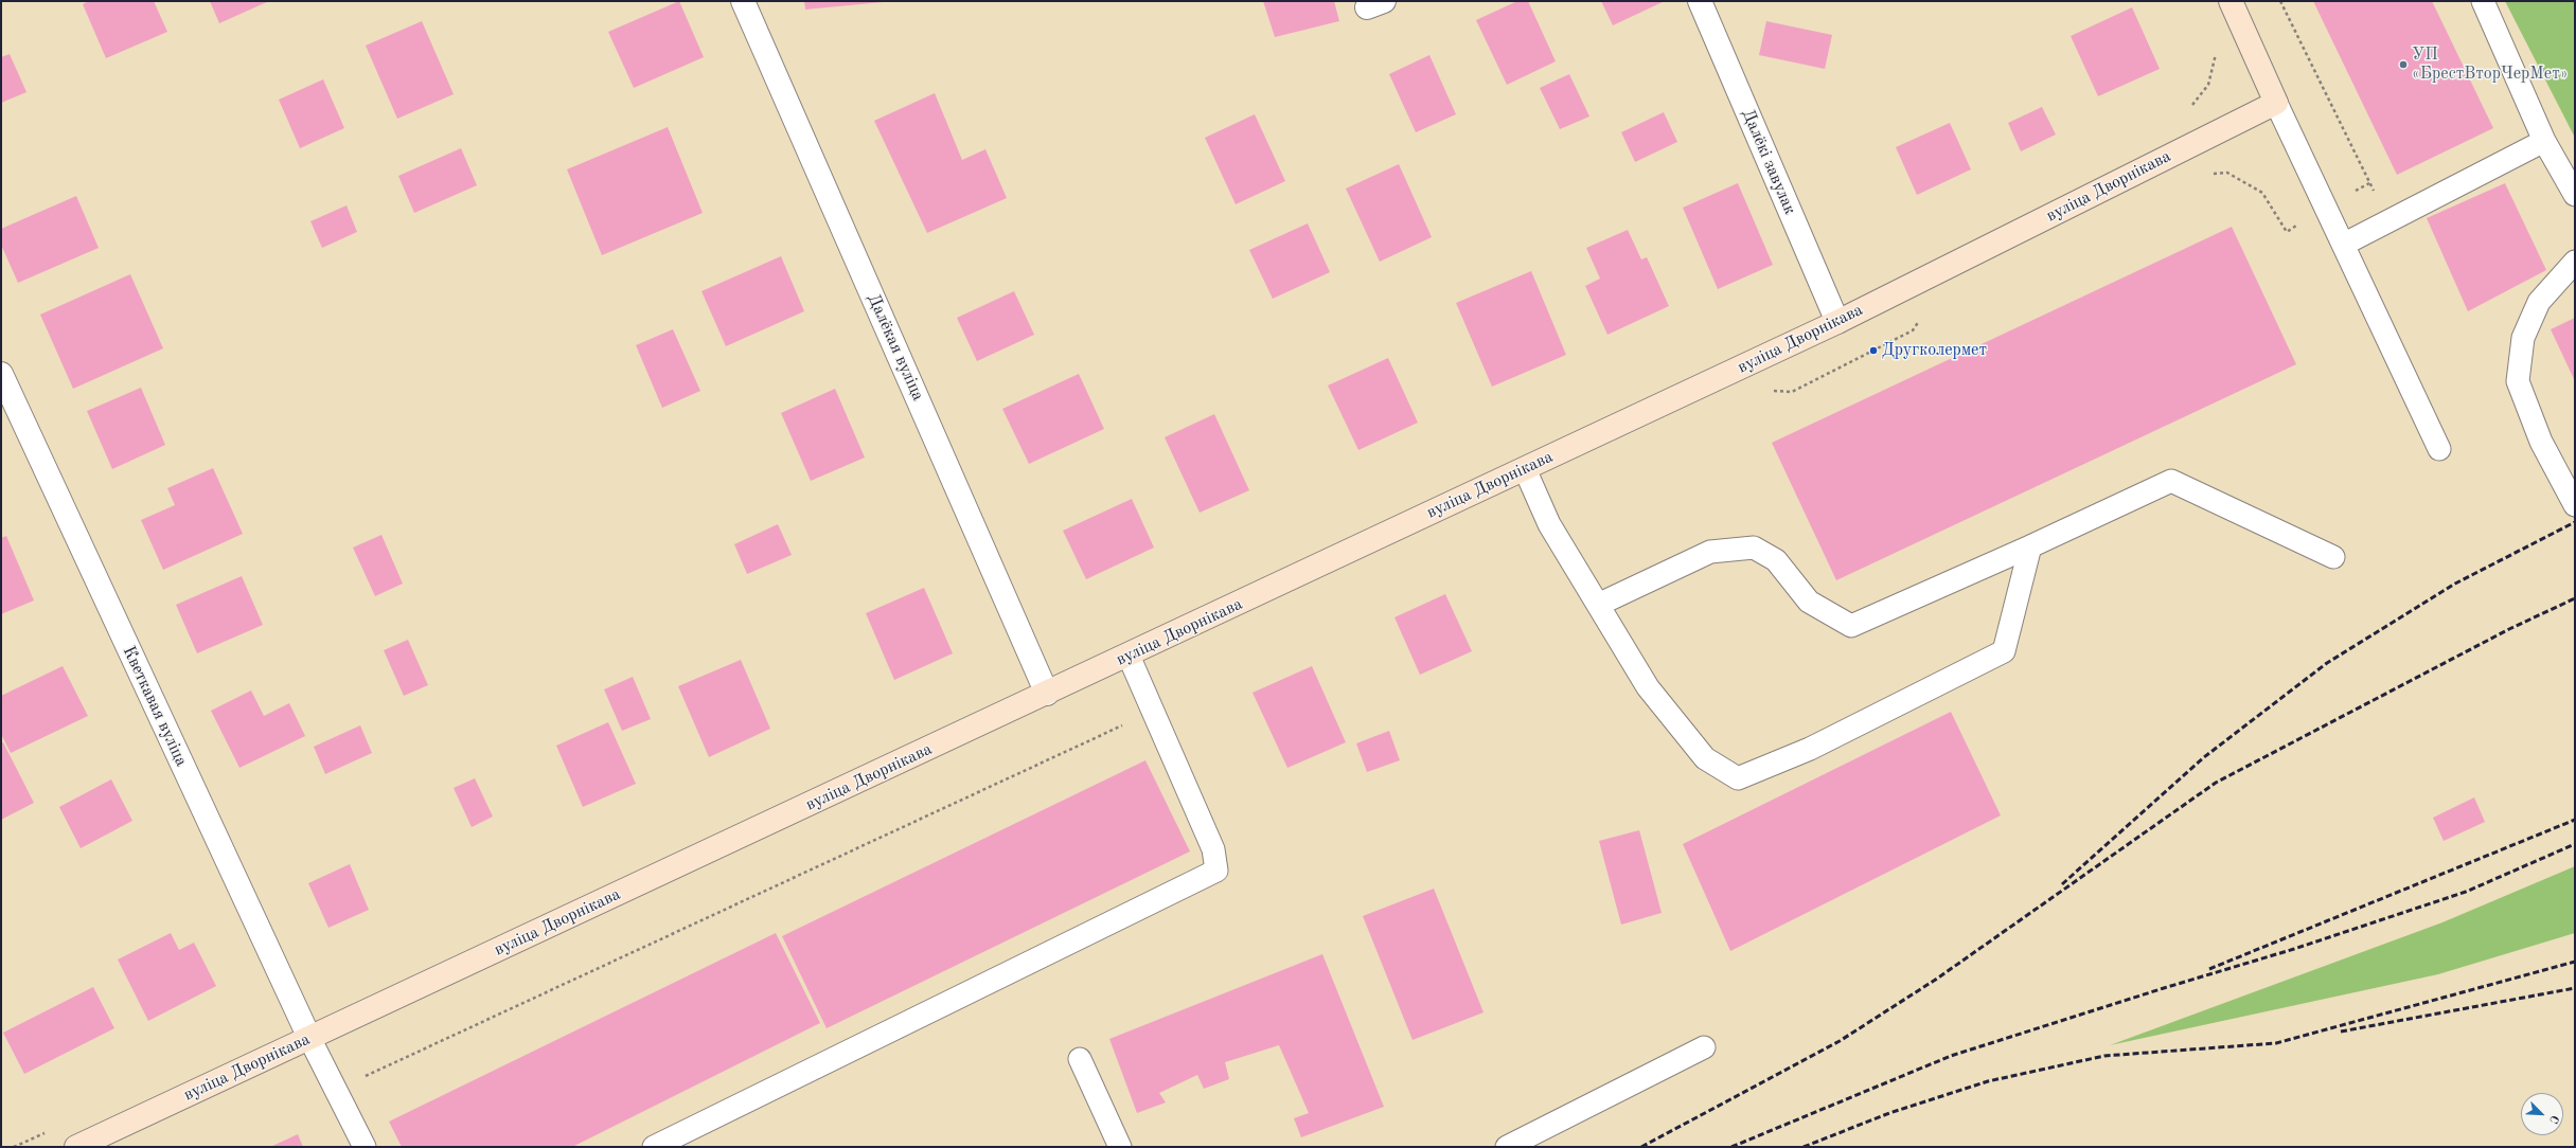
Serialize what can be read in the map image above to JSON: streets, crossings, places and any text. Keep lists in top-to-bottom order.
{
  "streets": {
    "street": [
      "Далёкі завулак",
      "вуліца Дворнікава",
      "Далёкая вуліца",
      "Кветкавая вуліца"
    ]
  },
  "crossings": [
    ["Далёкі завулак", "вуліца Дворнікава"],
    ["вуліца Дворнікава", "Далёкая вуліца"],
    ["вуліца Дворнікава", "Кветкавая вуліца"]
  ],
  "places": ["УП «БрестВторЧерМет»", "Другколермет"],
  "north": "bottom right"
}
